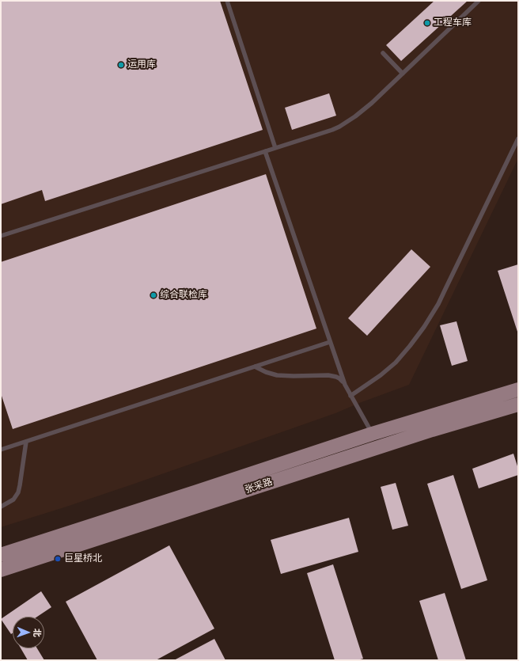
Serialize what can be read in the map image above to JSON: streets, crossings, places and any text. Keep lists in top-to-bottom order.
{
  "streets": {
    "main road": ["张采路"]
  },
  "places": [
    "工程车库",
    "运用库",
    "综合联检库",
    "巨星桥北"
  ],
  "north": "right"
}
